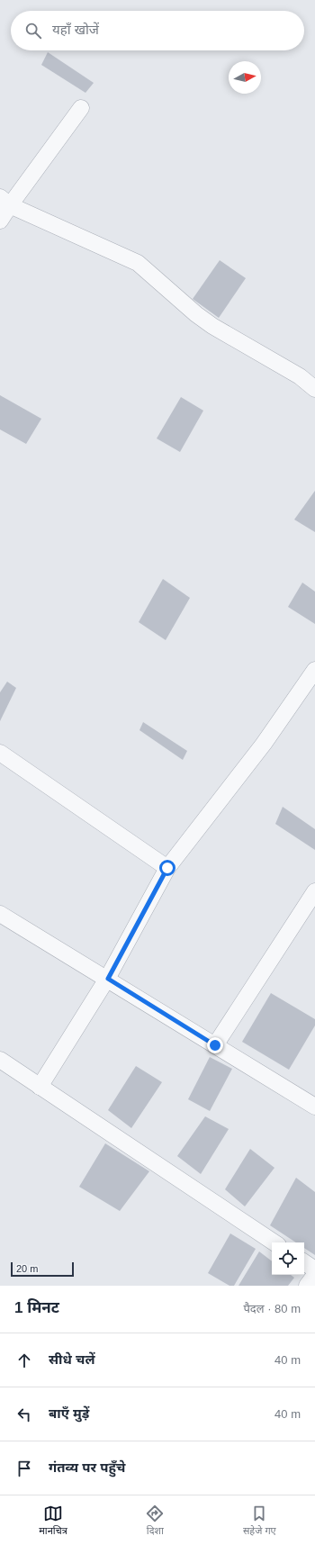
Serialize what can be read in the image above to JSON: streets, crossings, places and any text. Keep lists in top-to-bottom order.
{
  "scale_bar": "20 m",
  "north": "right",
  "page": {
    "search": "यहाँ खोजें",
    "scale": "20 m",
    "heading": ["1 मिनट", "पैदल · 80 m"],
    "list": [
      ["सीधे चलें", "40 m"],
      ["बाएँ मुड़ें", "40 m"],
      "गंतव्य पर पहुँचे"
    ],
    "nav": ["मानचित्र", "दिशा", "सहेजे गए"]
  }
}
